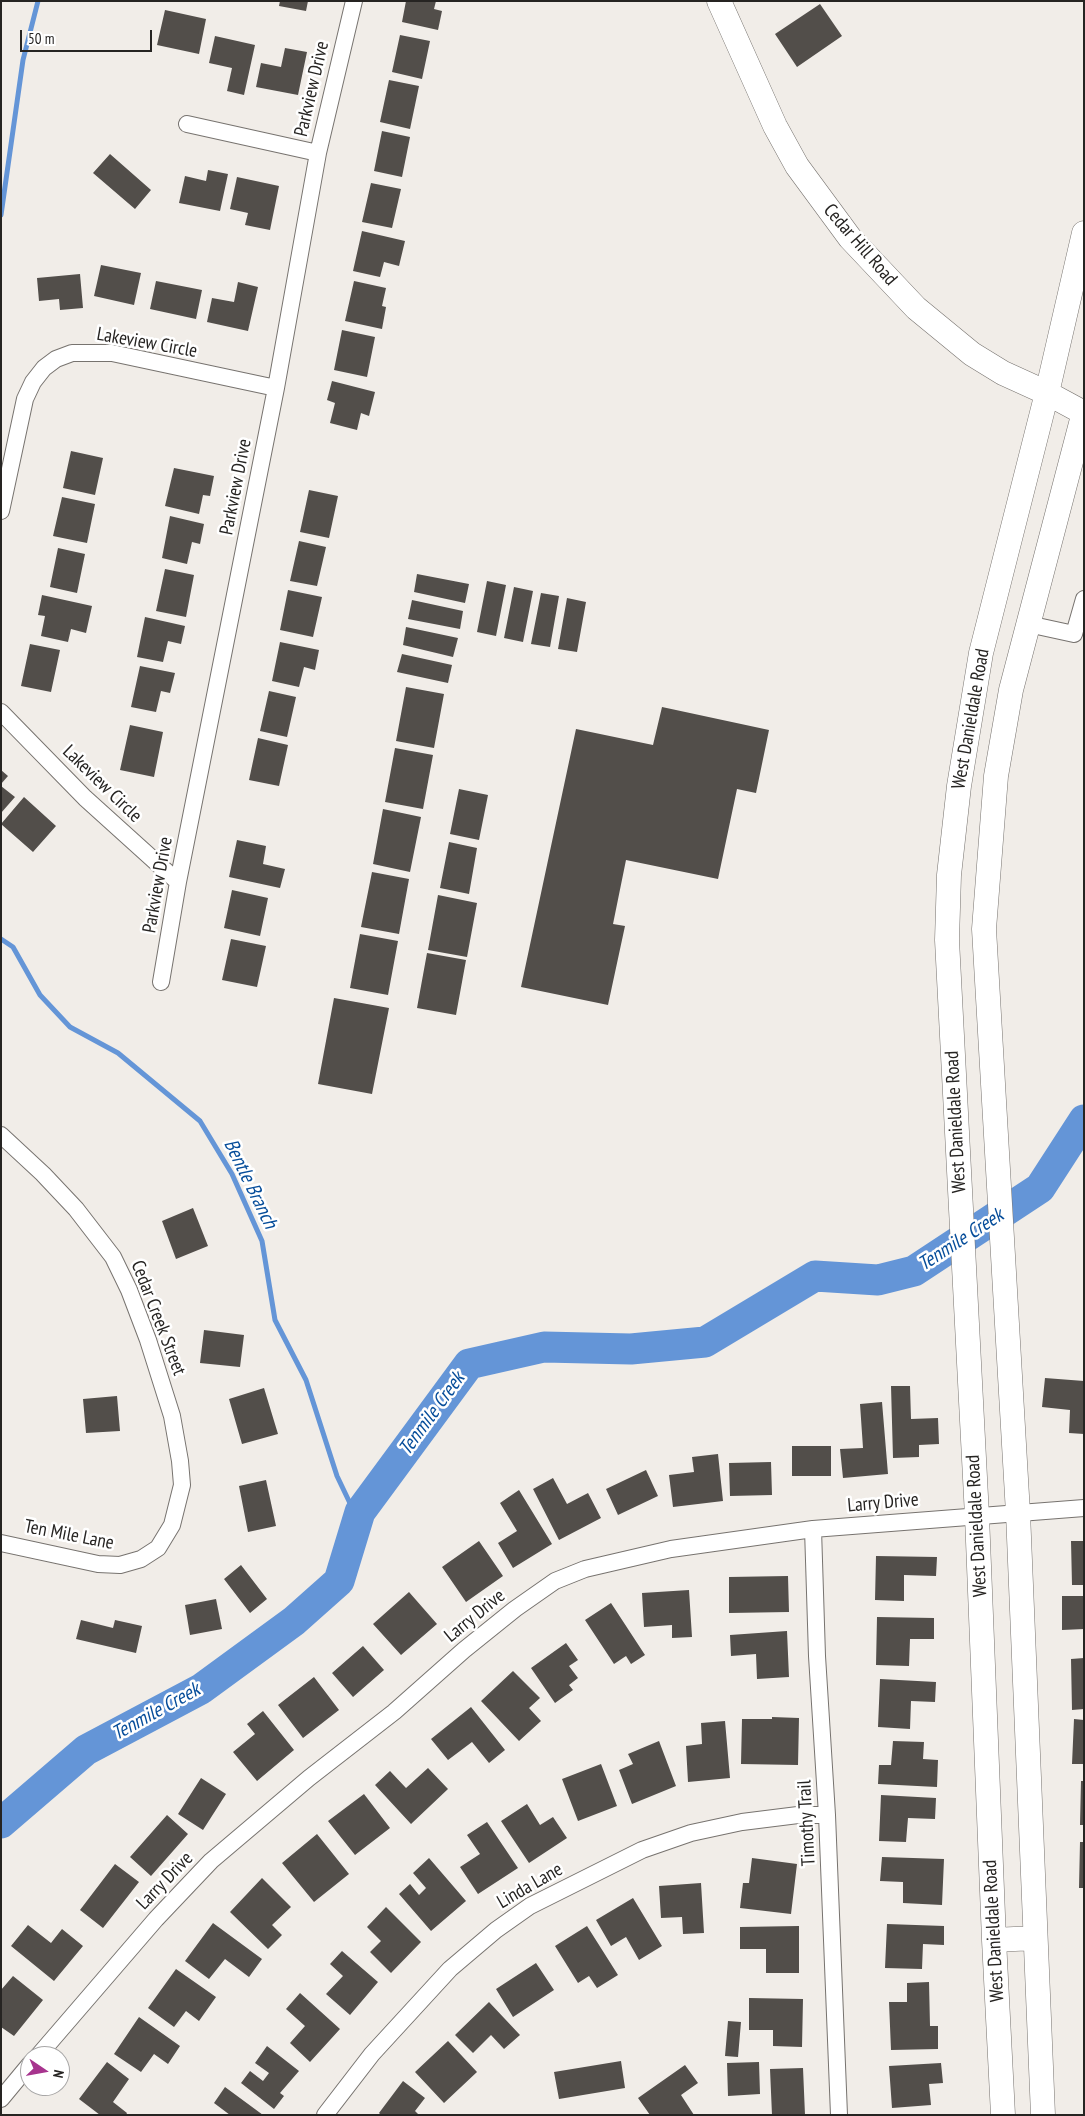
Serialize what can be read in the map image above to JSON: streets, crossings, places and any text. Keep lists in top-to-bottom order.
{
  "streets": {
    "main road": ["Cedar Hill Road", "West Danieldale Road"],
    "street": [
      "Parkview Drive",
      "Lakeview Circle",
      "Cedar Creek Street",
      "Larry Drive",
      "Ten Mile Lane",
      "Timothy Trail",
      "Linda Lane"
    ]
  },
  "crossings": [
    ["Parkview Drive", "Lakeview Circle"],
    ["Cedar Hill Road", "West Danieldale Road"],
    ["West Danieldale Road", "Larry Drive"],
    ["Cedar Creek Street", "Ten Mile Lane"],
    ["Larry Drive", "Timothy Trail"],
    ["Timothy Trail", "Linda Lane"]
  ],
  "water": ["Bentle Branch", "Tenmile Creek"],
  "scale_bar": "50 m",
  "north": "right"
}
